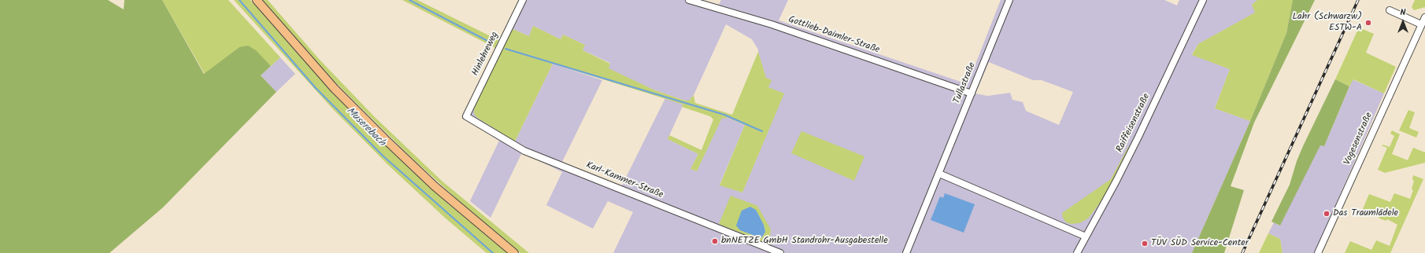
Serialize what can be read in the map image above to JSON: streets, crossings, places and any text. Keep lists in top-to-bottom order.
{
  "streets": {
    "street": [
      "Gottlieb-Daimler-Straße",
      "Hinlehreweg",
      "Tullastraße",
      "Raiffeisenstraße",
      "Vogesenstraße",
      "Karl-Kammer-Straße"
    ]
  },
  "crossings": [
    ["Gottlieb-Daimler-Straße", "Tullastraße"],
    ["Hinlehreweg", "Karl-Kammer-Straße"]
  ],
  "water": ["Muserebach"],
  "places": [
    "Lahr (Schwarzw) ESTW-A",
    "Das Traumlädele",
    "bnNETZE GmbH Standrohr-Ausgabestelle",
    "TÜV SÜD Service-Center"
  ],
  "north": "top"
}
